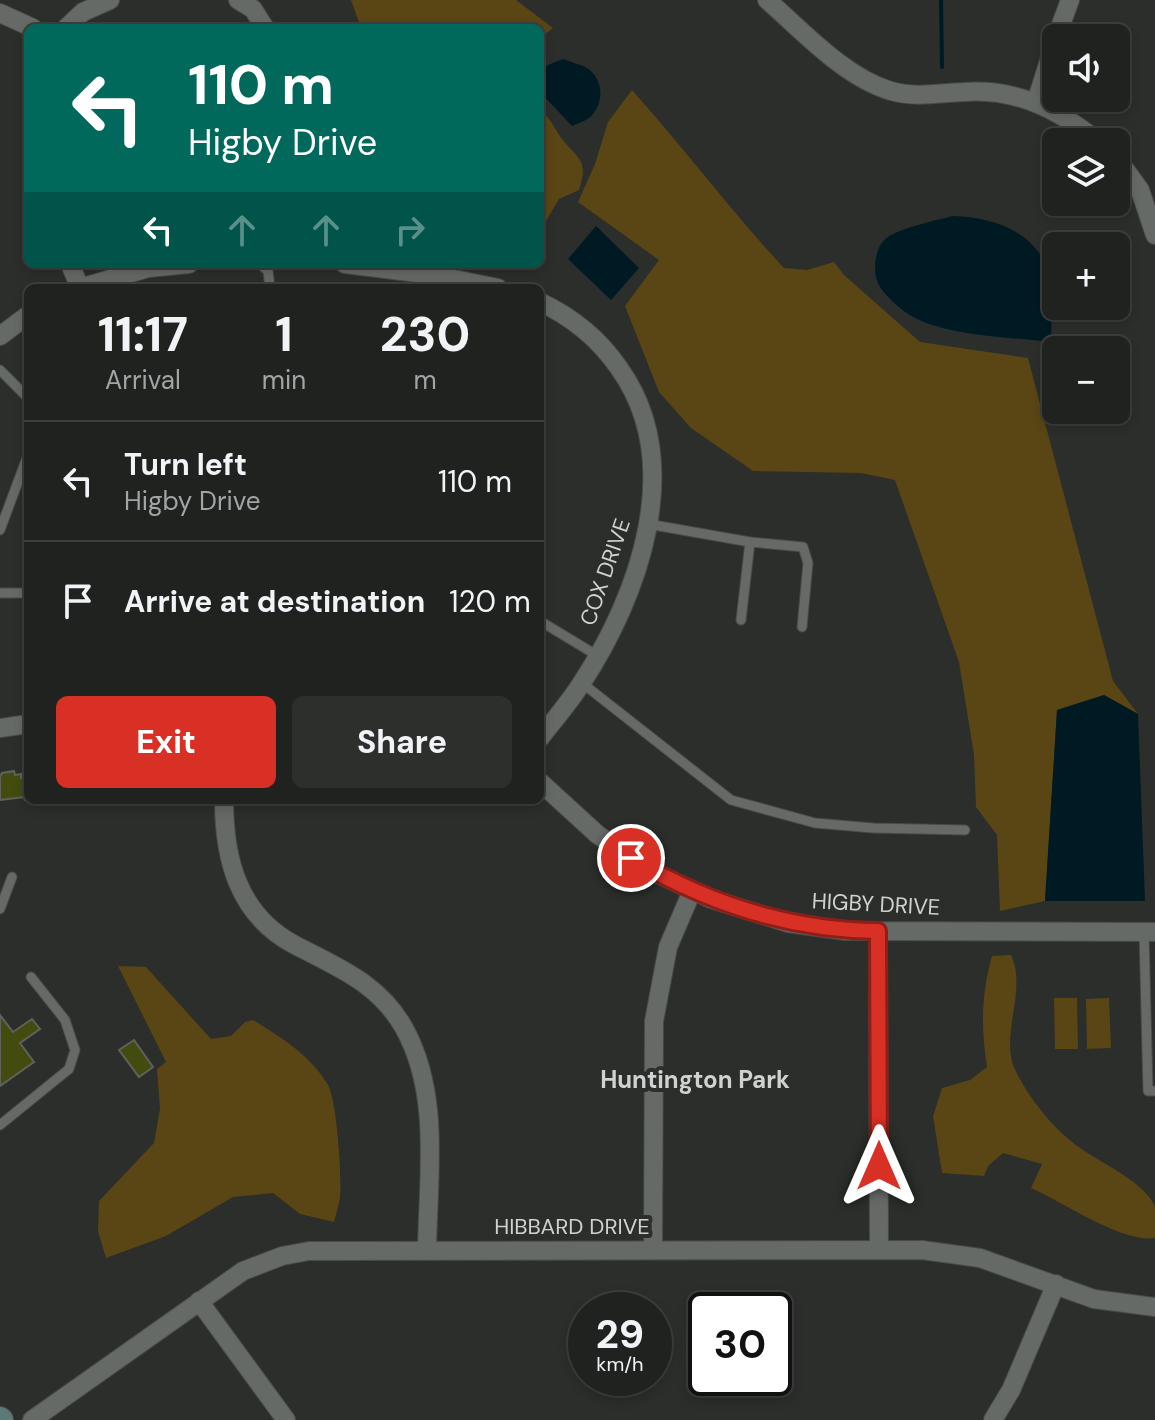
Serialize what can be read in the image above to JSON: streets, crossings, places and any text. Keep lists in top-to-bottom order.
{
  "streets": {
    "street": ["COX DRIVE", "HIGBY DRIVE", "HIBBARD DRIVE"]
  },
  "districts": ["Huntington Park"],
  "page": {
    "map_buttons": ["+", "−"],
    "turn": ["110 m", "Higby Drive"],
    "eta": [
      "11:17",
      "Arrival",
      "1",
      "min",
      "230",
      "m"
    ],
    "list": [
      {
        "name": "Turn left",
        "note": "Higby Drive",
        "value": "110 m"
      },
      {
        "name": "Arrive at destination",
        "value": "120 m"
      }
    ],
    "buttons": ["Exit", "Share"],
    "speed": "29 km/h",
    "limit": "30"
  }
}
